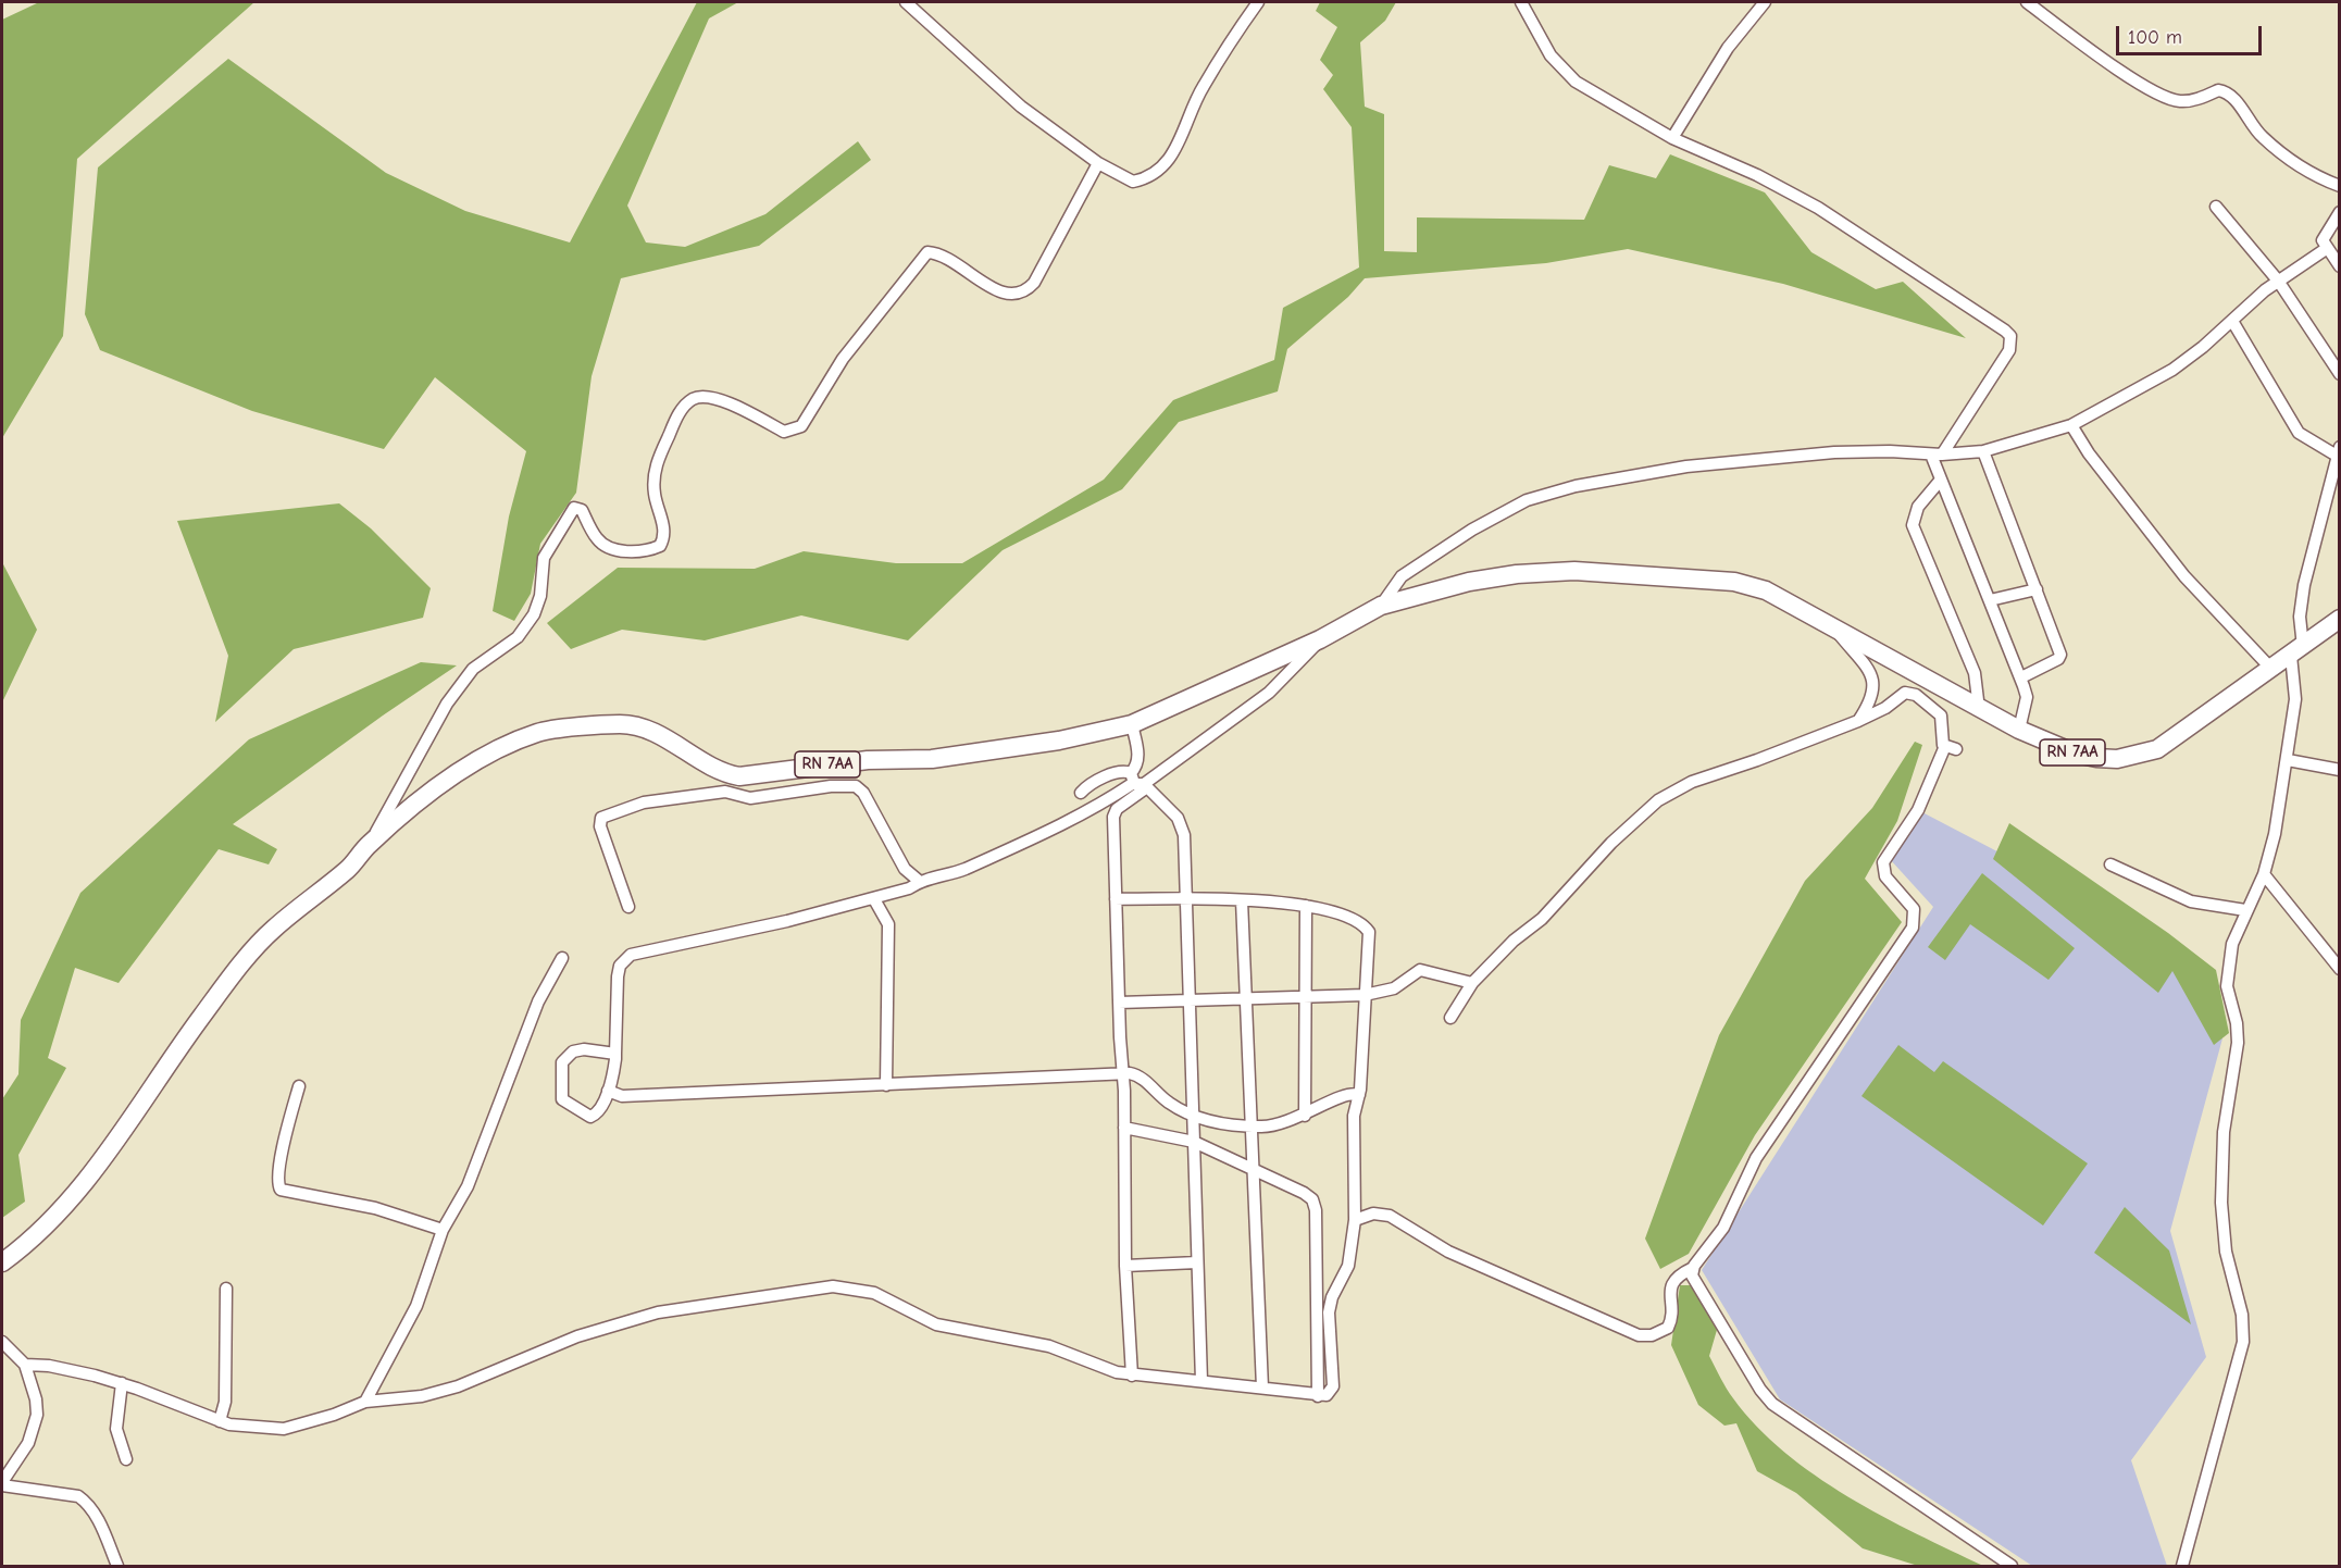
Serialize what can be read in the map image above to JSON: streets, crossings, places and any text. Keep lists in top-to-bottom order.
{
  "streets": {
    "main road": ["RN 7AA"]
  },
  "scale_bar": "100 m"
}
